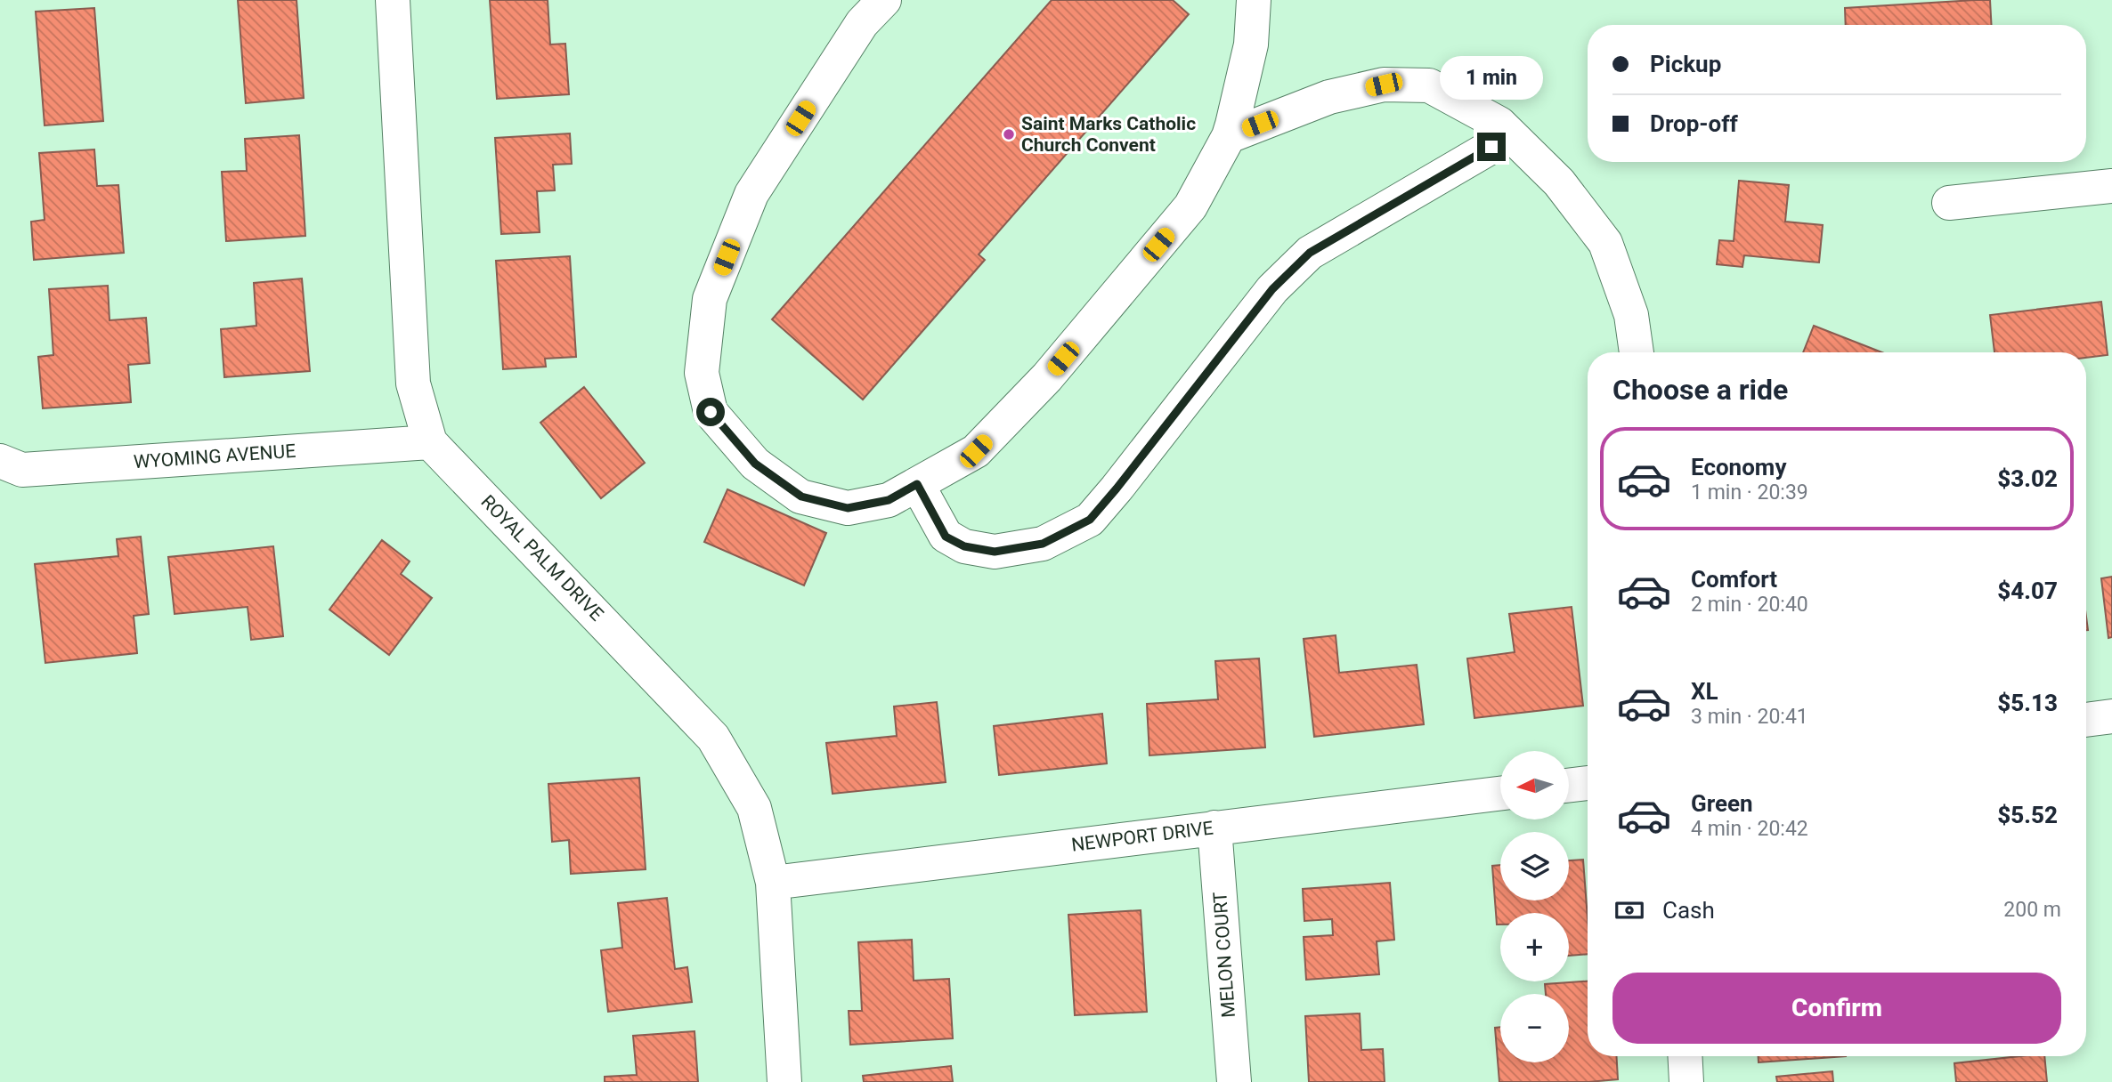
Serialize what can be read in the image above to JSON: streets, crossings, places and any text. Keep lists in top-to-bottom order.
{
  "streets": {
    "street": [
      "WYOMING AVENUE",
      "ROYAL PALM DRIVE",
      "NEWPORT DRIVE",
      "MELON COURT"
    ]
  },
  "crossings": [
    ["WYOMING AVENUE", "ROYAL PALM DRIVE"],
    ["ROYAL PALM DRIVE", "NEWPORT DRIVE"],
    ["NEWPORT DRIVE", "MELON COURT"]
  ],
  "places": ["Saint Marks Catholic Church Convent"],
  "north": "left",
  "page": {
    "banner": ["Pickup", "Drop-off"],
    "bubble": "1 min",
    "heading": "Choose a ride",
    "list": [
      {
        "name": "Economy",
        "note": "1 min · 20:39",
        "value": "$3.02"
      },
      {
        "name": "Comfort",
        "note": "2 min · 20:40",
        "value": "$4.07"
      },
      {
        "name": "XL",
        "note": "3 min · 20:41",
        "value": "$5.13"
      },
      {
        "name": "Green",
        "note": "4 min · 20:42",
        "value": "$5.52"
      }
    ],
    "map_buttons": ["+", "−"],
    "pay": ["Cash", "200 m"],
    "buttons": "Confirm"
  }
}
